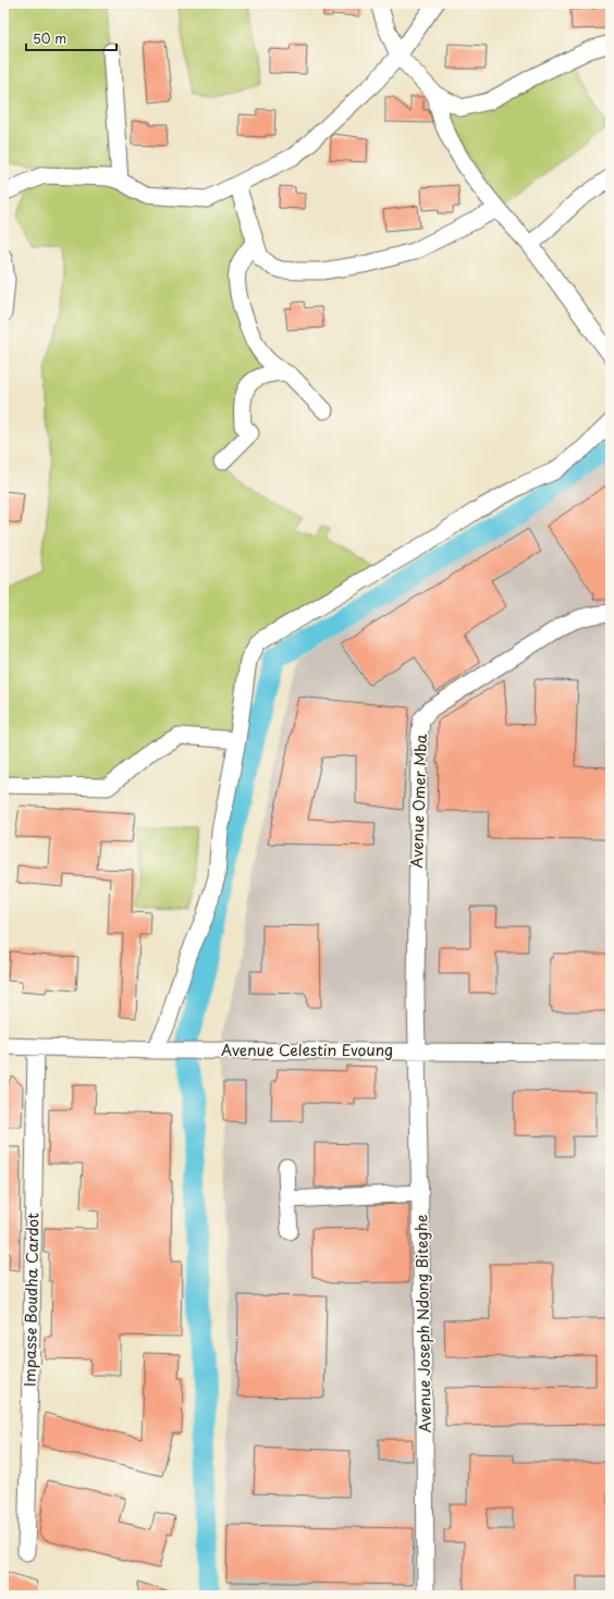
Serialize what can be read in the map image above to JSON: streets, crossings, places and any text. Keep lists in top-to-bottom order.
{
  "streets": {
    "street": [
      "Avenue Omer Mba",
      "Avenue Celestin Evoung",
      "Impasse Boudha Cardot",
      "Avenue Joseph Ndong Biteghe"
    ]
  },
  "crossings": [
    ["Avenue Omer Mba", "Avenue Celestin Evoung"],
    ["Avenue Omer Mba", "Avenue Joseph Ndong Biteghe"],
    ["Avenue Celestin Evoung", "Impasse Boudha Cardot"],
    ["Avenue Celestin Evoung", "Avenue Joseph Ndong Biteghe"]
  ],
  "scale_bar": "50 m"
}
